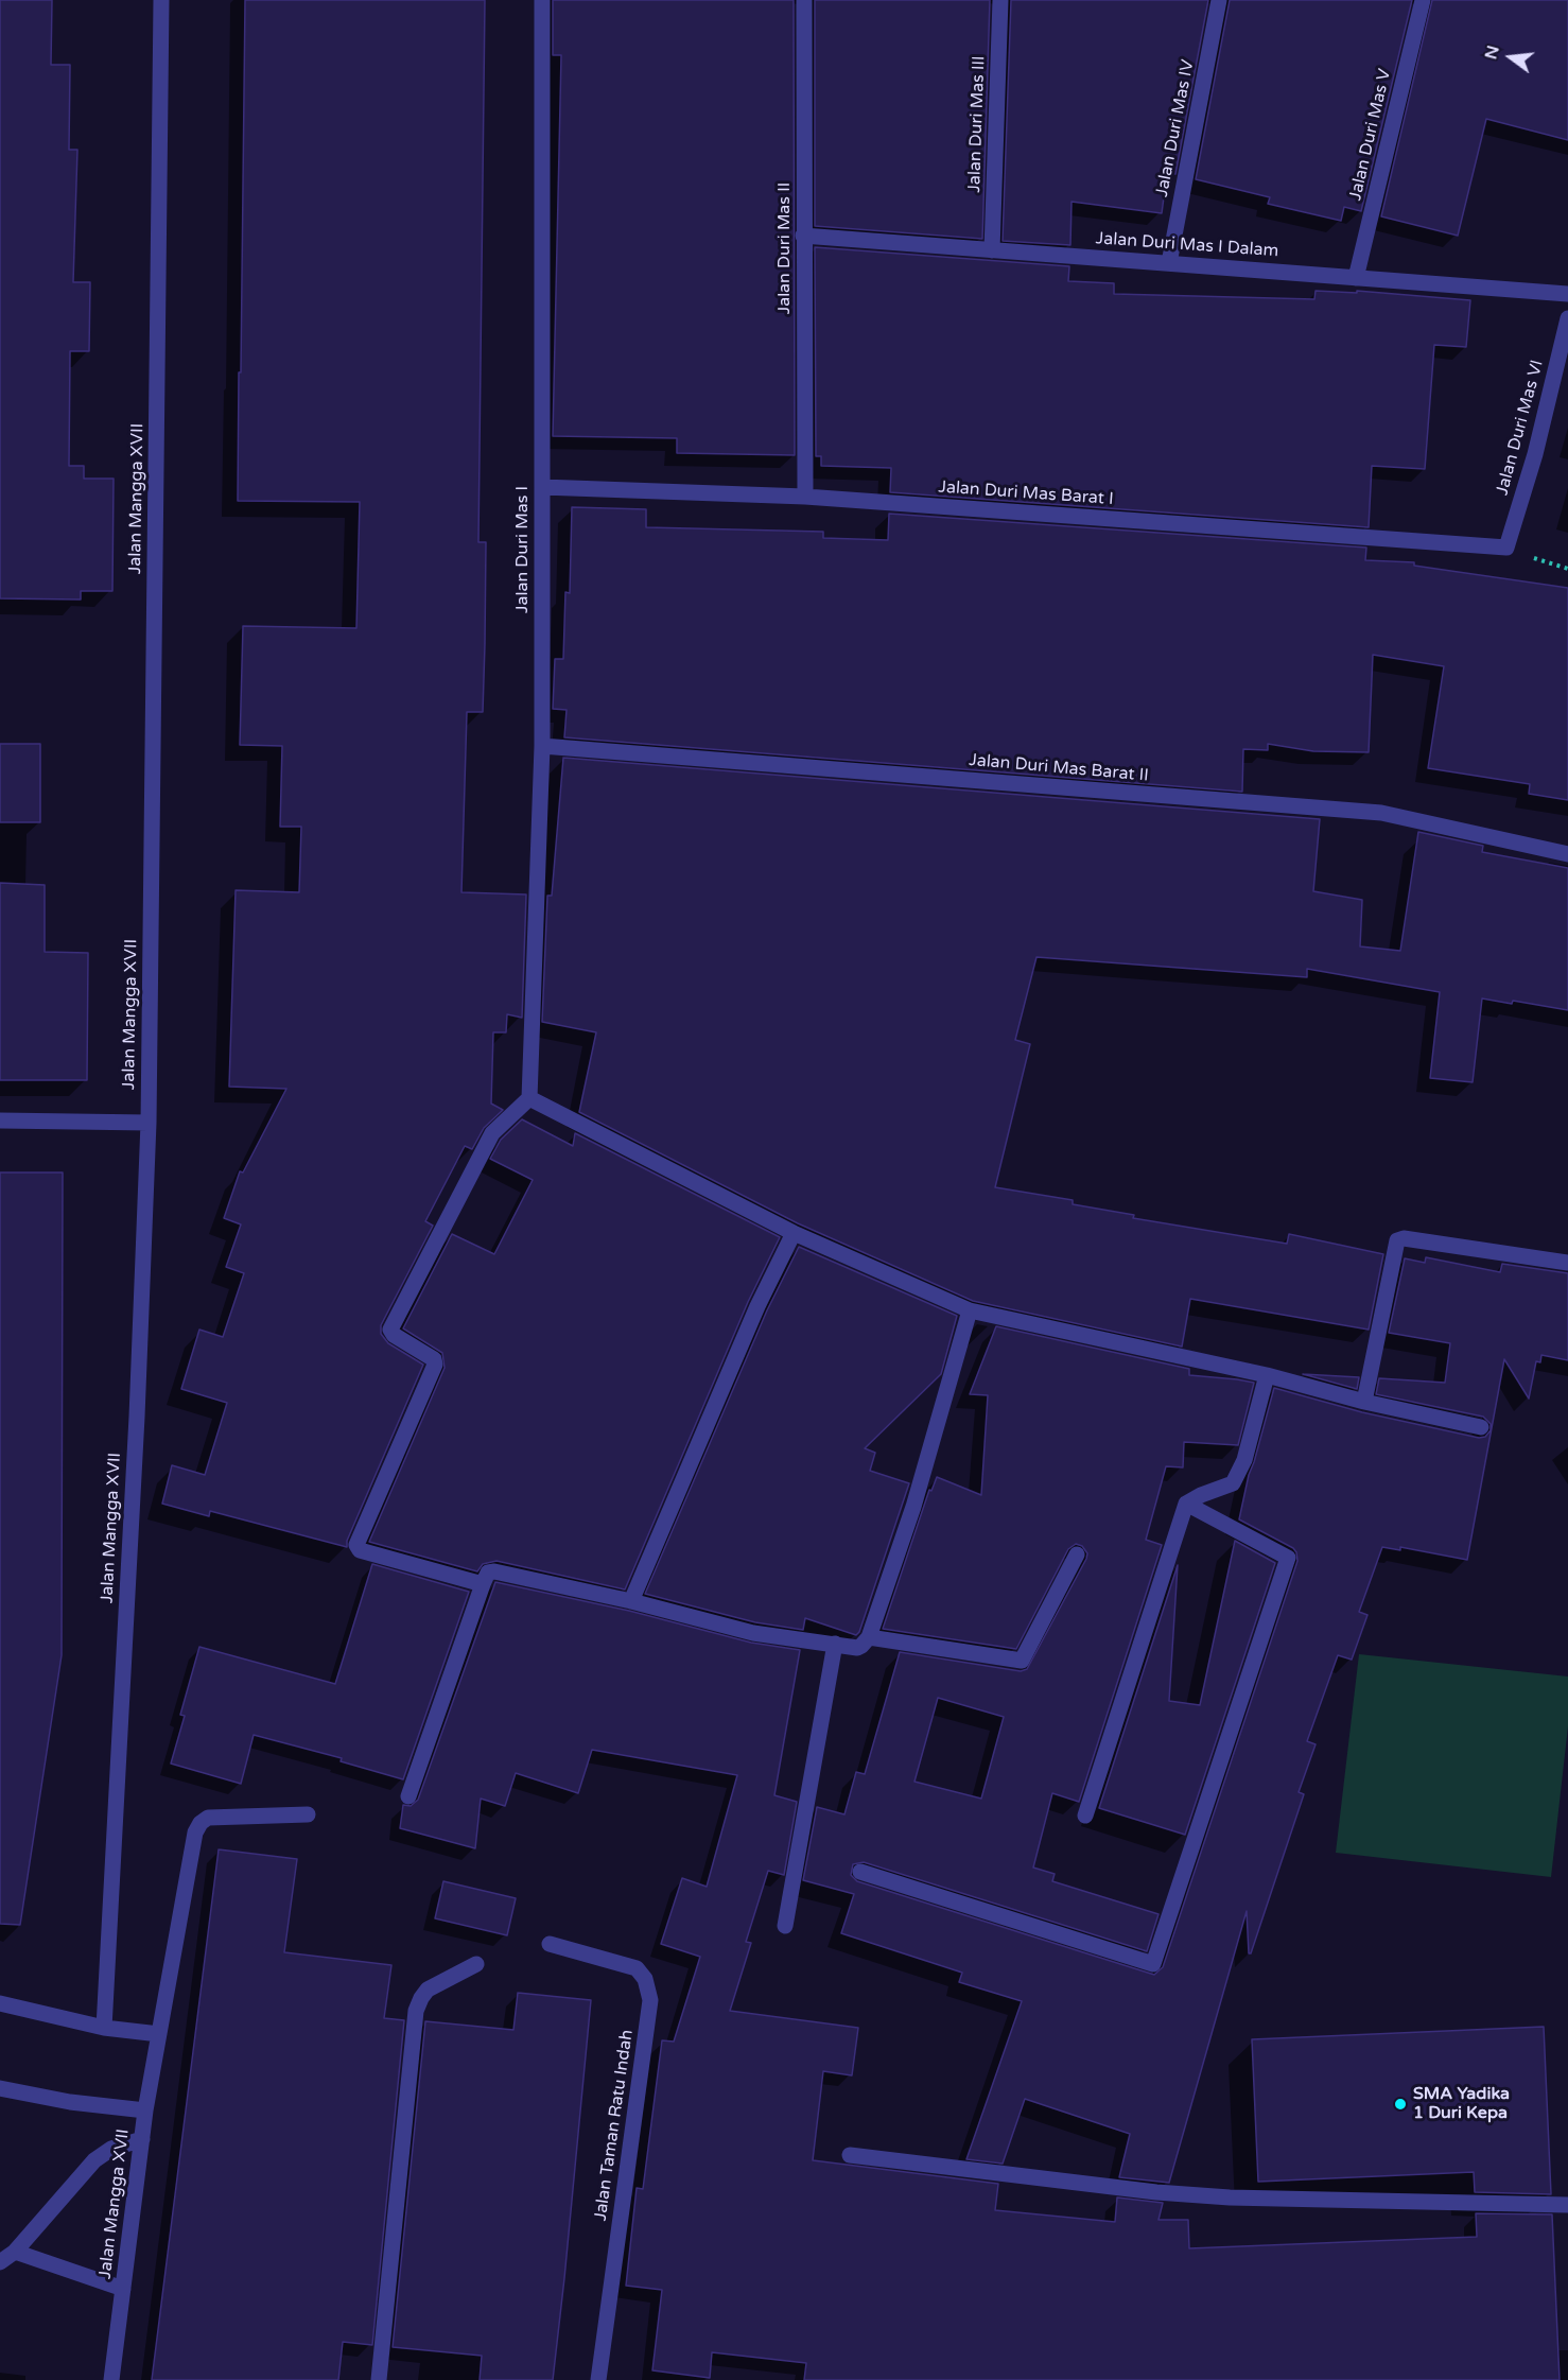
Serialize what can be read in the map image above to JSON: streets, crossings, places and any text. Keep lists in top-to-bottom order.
{
  "streets": {
    "street": [
      "Jalan Duri Mas III",
      "Jalan Duri Mas IV",
      "Jalan Duri Mas V",
      "Jalan Duri Mas I Dalam",
      "Jalan Duri Mas II",
      "Jalan Duri Mas VI",
      "Jalan Duri Mas Barat I",
      "Jalan Mangga XVII",
      "Jalan Duri Mas I",
      "Jalan Duri Mas Barat II",
      "Jalan Taman Ratu Indah"
    ]
  },
  "crossings": [
    ["Jalan Duri Mas III", "Jalan Duri Mas I Dalam"],
    ["Jalan Duri Mas IV", "Jalan Duri Mas I Dalam"],
    ["Jalan Duri Mas V", "Jalan Duri Mas I Dalam"],
    ["Jalan Duri Mas I Dalam", "Jalan Duri Mas II"],
    ["Jalan Duri Mas II", "Jalan Duri Mas Barat I"],
    ["Jalan Duri Mas VI", "Jalan Duri Mas Barat I"],
    ["Jalan Duri Mas Barat I", "Jalan Duri Mas I"],
    ["Jalan Duri Mas I", "Jalan Duri Mas Barat II"]
  ],
  "places": ["SMA Yadika 1 Duri Kepa"],
  "north": "left"
}
